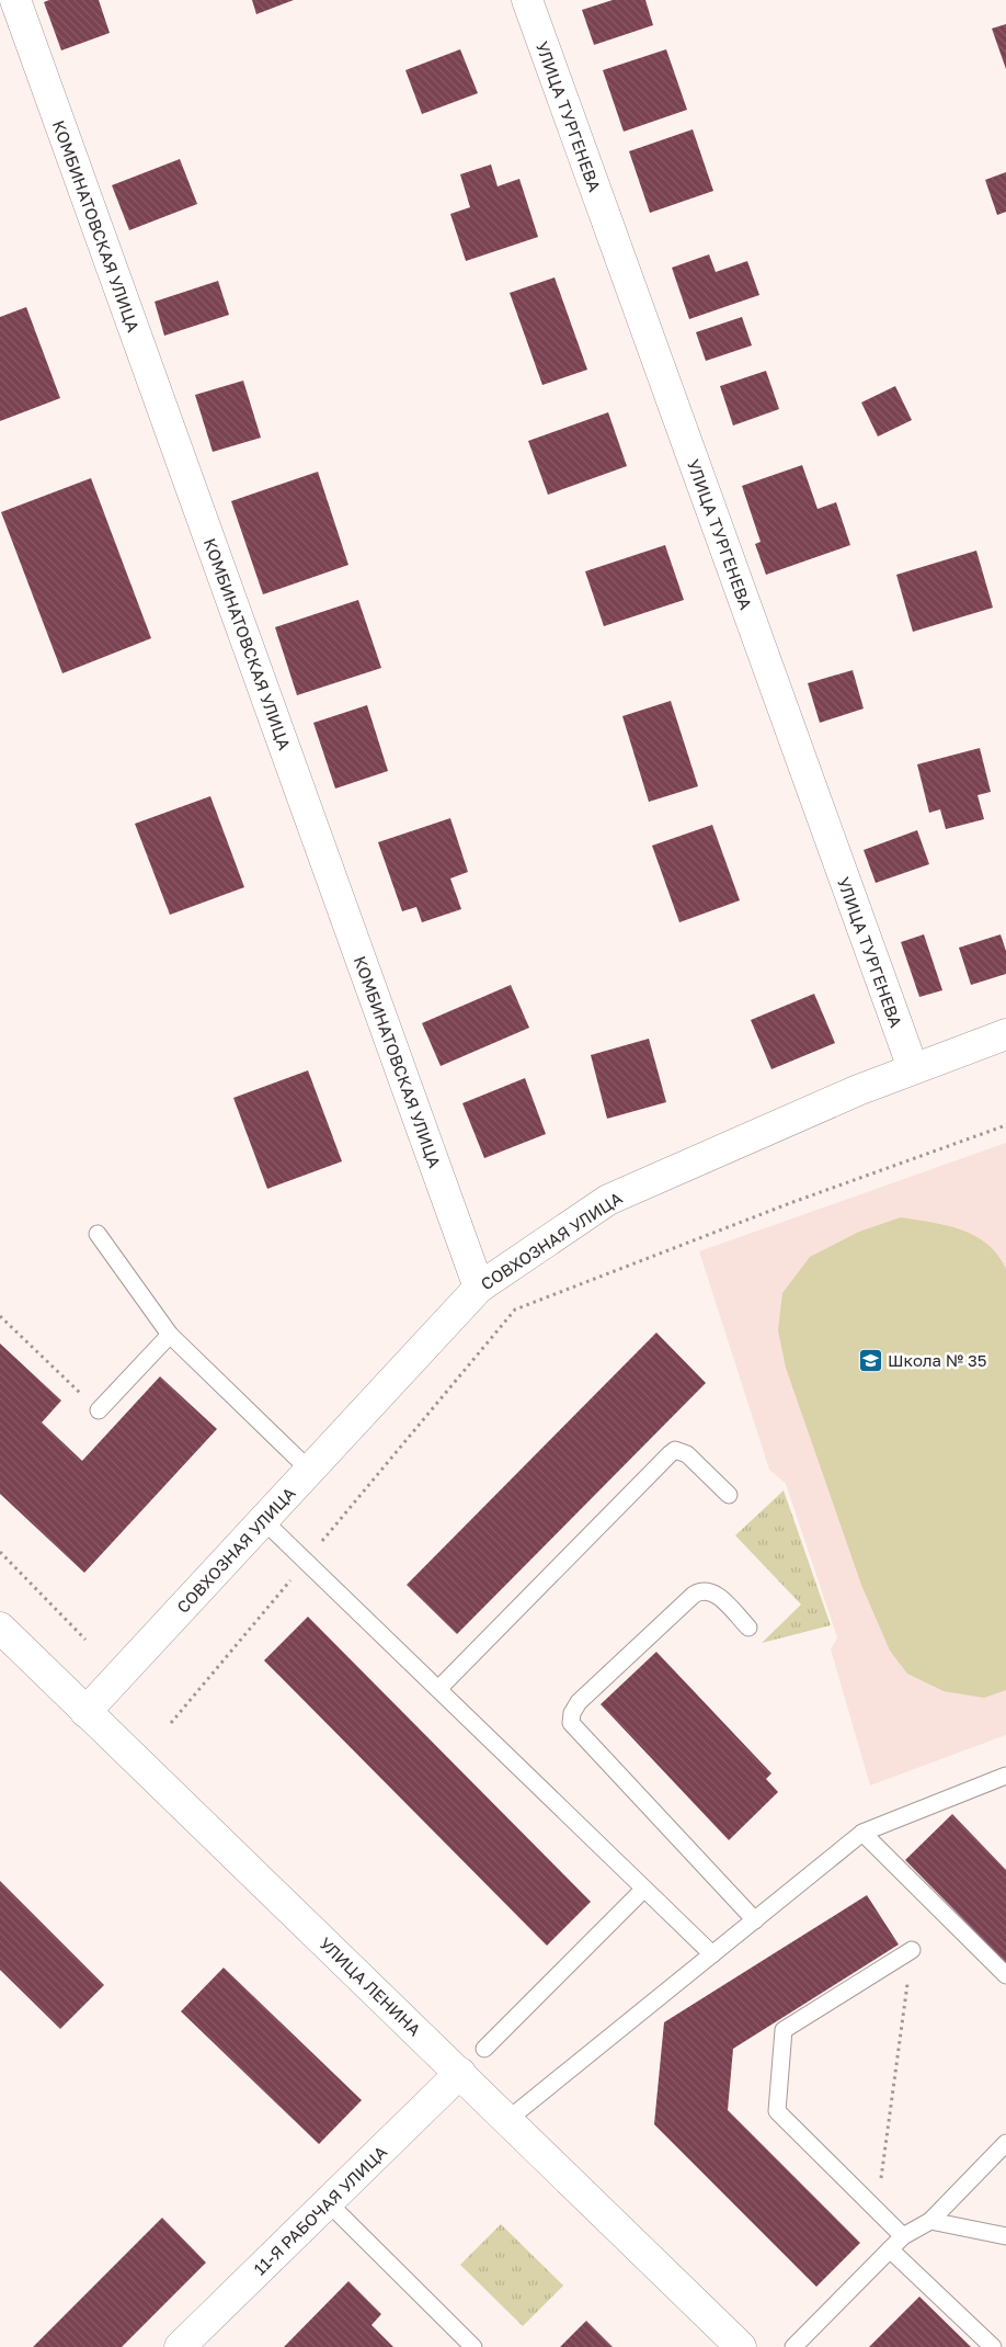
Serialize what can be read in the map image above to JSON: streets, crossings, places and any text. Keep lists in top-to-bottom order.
{
  "streets": {
    "street": [
      "УЛИЦА ТУРГЕНЕВА",
      "КОМБИНАТОВСКАЯ УЛИЦА",
      "СОВХОЗНАЯ УЛИЦА",
      "УЛИЦА ЛЕНИНА",
      "11-Я РАБОЧАЯ УЛИЦА"
    ]
  },
  "crossings": [
    ["УЛИЦА ТУРГЕНЕВА", "СОВХОЗНАЯ УЛИЦА"],
    ["КОМБИНАТОВСКАЯ УЛИЦА", "СОВХОЗНАЯ УЛИЦА"],
    ["СОВХОЗНАЯ УЛИЦА", "УЛИЦА ЛЕНИНА"],
    ["УЛИЦА ЛЕНИНА", "11-Я РАБОЧАЯ УЛИЦА"]
  ],
  "places": {
    "school or university": ["Школа № 35"]
  }
}
